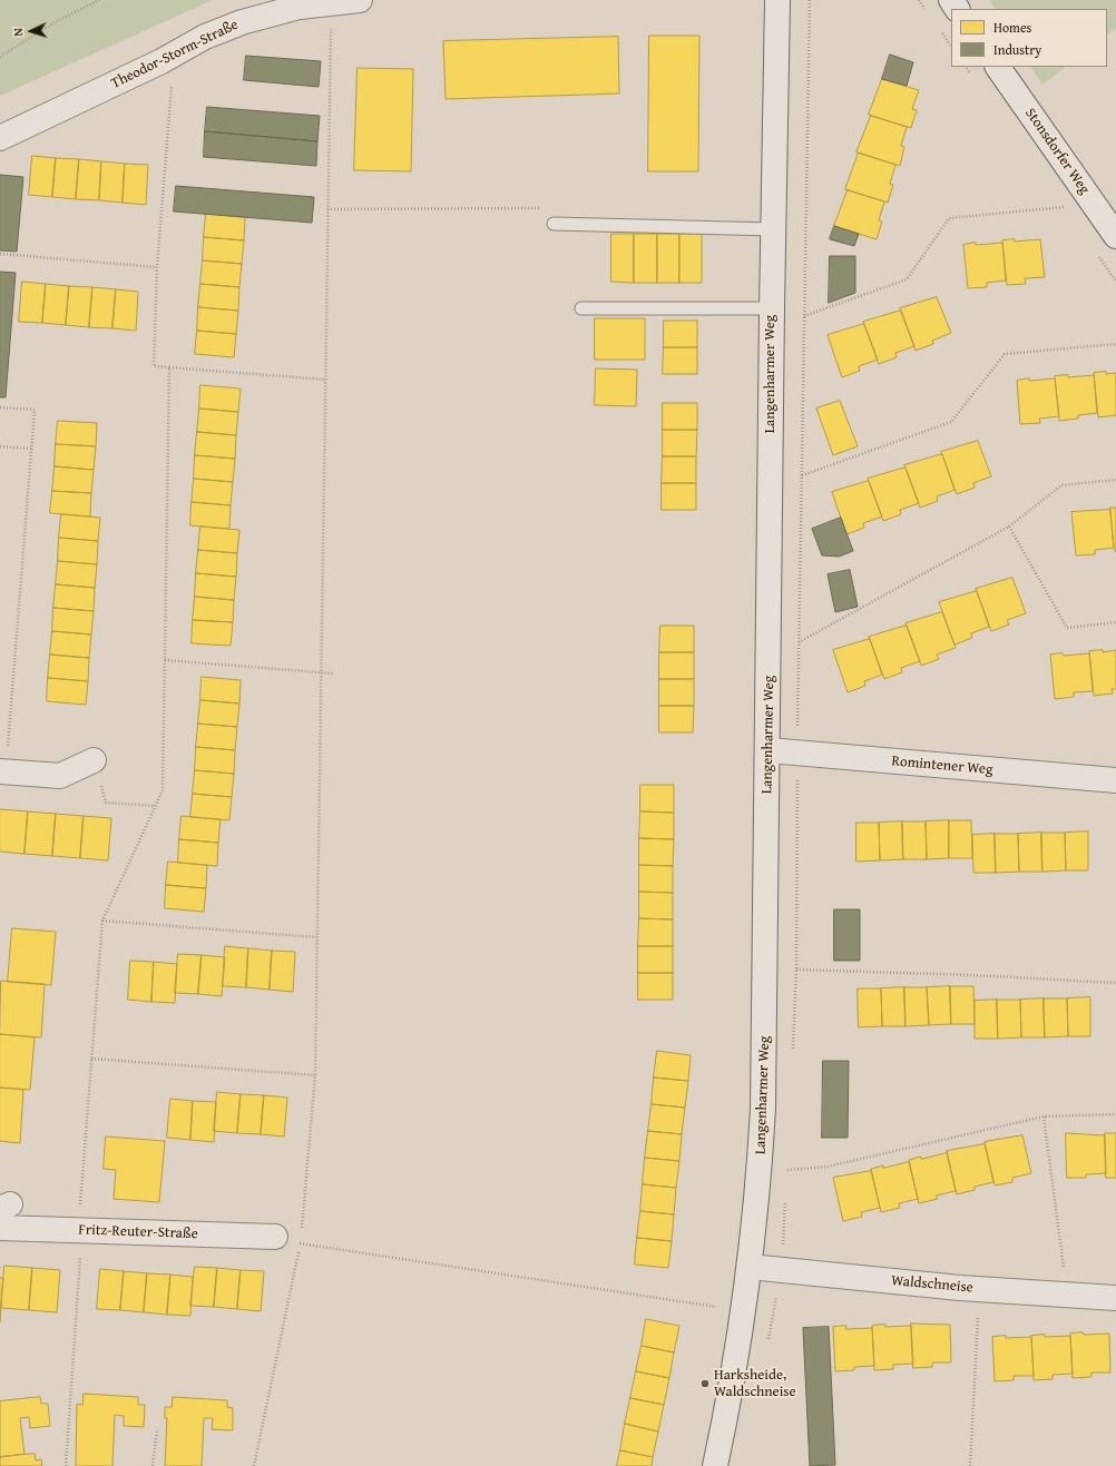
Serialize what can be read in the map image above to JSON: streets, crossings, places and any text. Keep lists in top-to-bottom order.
{
  "streets": {
    "main road": [
      "Theodor-Storm-Straße",
      "Stonsdorfer Weg",
      "Langenharmer Weg",
      "Romintener Weg",
      "Fritz-Reuter-Straße",
      "Waldschneise"
    ]
  },
  "crossings": [
    ["Langenharmer Weg", "Romintener Weg"],
    ["Langenharmer Weg", "Waldschneise"]
  ],
  "places": ["Harksheide, Waldschneise"],
  "legend": ["Homes", "Industry"],
  "north": "left"
}
